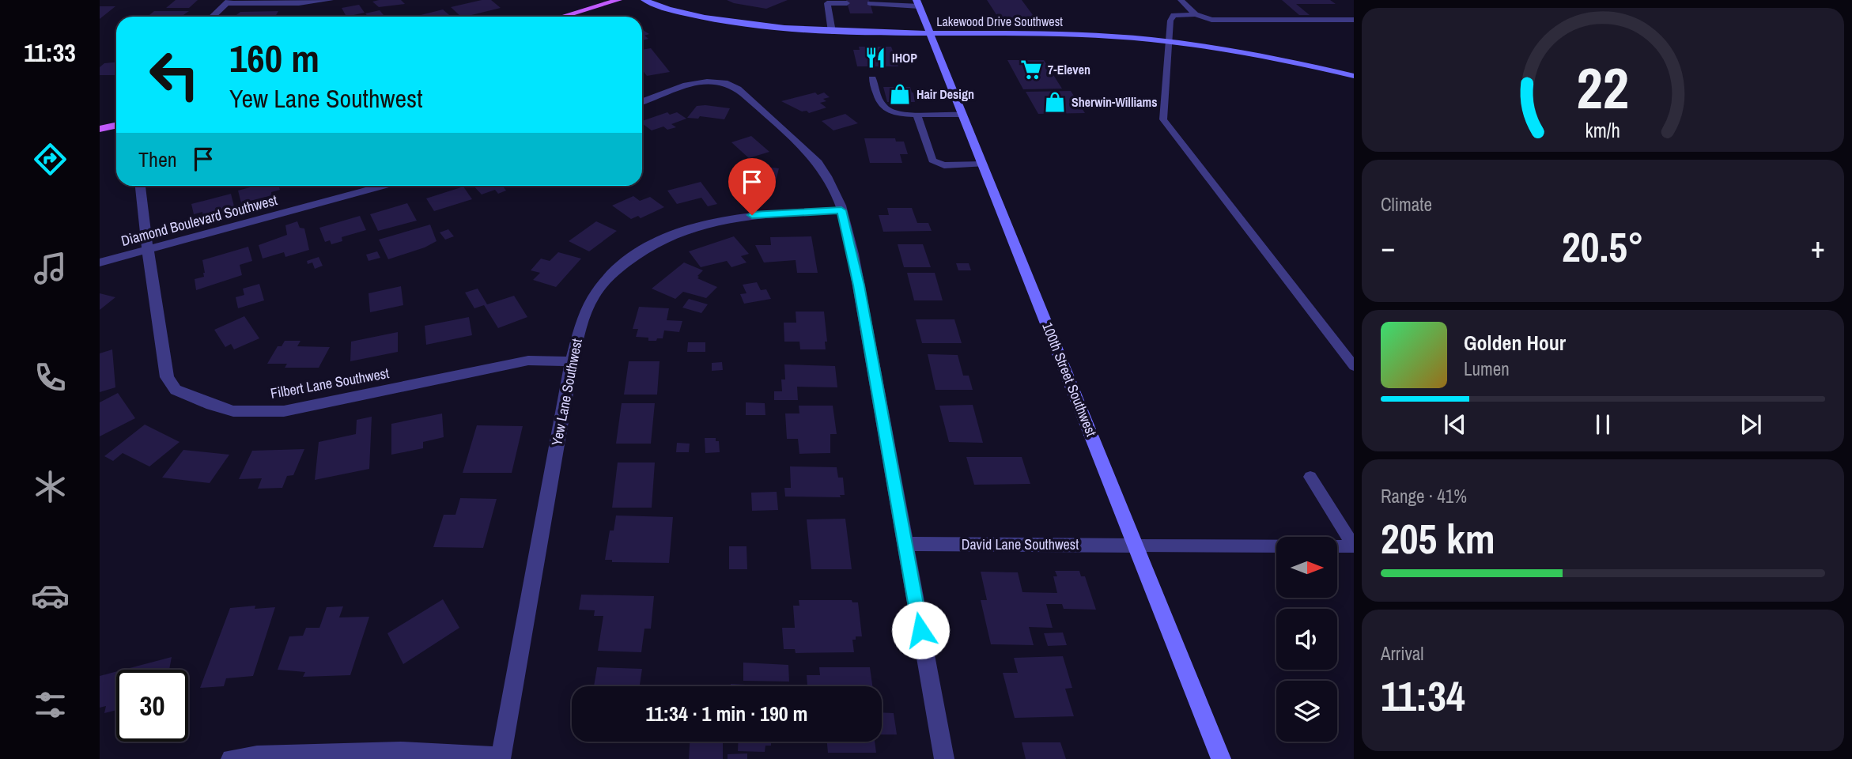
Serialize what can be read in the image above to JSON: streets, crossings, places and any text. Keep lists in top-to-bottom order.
{
  "streets": {
    "main road": ["Lakewood Drive Southwest", "100th Street Southwest"],
    "street": [
      "Diamond Boulevard Southwest",
      "Filbert Lane Southwest",
      "Yew Lane Southwest",
      "David Lane Southwest"
    ]
  },
  "crossings": [
    ["Lakewood Drive Southwest", "100th Street Southwest"],
    ["Diamond Boulevard Southwest", "Filbert Lane Southwest"],
    ["100th Street Southwest", "David Lane Southwest"],
    ["Filbert Lane Southwest", "Yew Lane Southwest"]
  ],
  "places": {
    "restaurant": ["IHOP"],
    "supermarket": ["7-Eleven"],
    "shop": ["Hair Design", "Sherwin-Williams"]
  },
  "north": "right",
  "page": {
    "tabs": "11:33",
    "turn": ["160 m", "Yew Lane Southwest"],
    "then": "Then",
    "tile": [
      "Climate",
      ["Range · 41%", "205 km"],
      ["Arrival", "11:34"]
    ],
    "heat": ["−", "20.5°", "+"],
    "song": ["Golden Hour", "Lumen"],
    "limit": "30",
    "trip": "11:34 · 1 min · 190 m",
    "gauge": ["22", "km/h"]
  }
}
